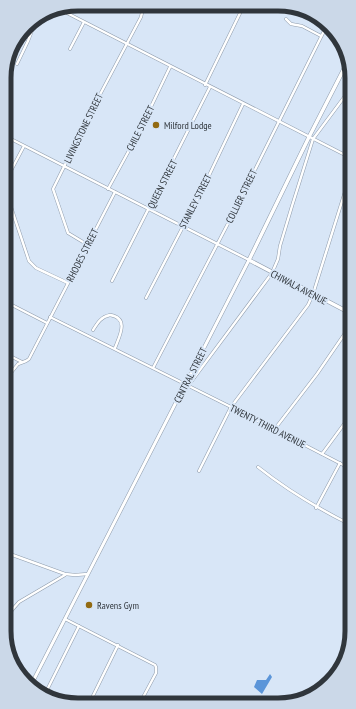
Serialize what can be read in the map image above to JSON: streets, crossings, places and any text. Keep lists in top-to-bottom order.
{
  "streets": {
    "main road": ["CHIWALA AVENUE", "CENTRAL STREET"],
    "street": [
      "LIVINGSTONE STREET",
      "CHILE STREET",
      "QUEEN STREET",
      "COLLIER STREET",
      "STANLEY STREET",
      "RHODES STREET",
      "TWENTY THIRD AVENUE"
    ]
  },
  "crossings": [
    ["LIVINGSTONE STREET", "RHODES STREET"],
    ["COLLIER STREET", "TWENTY THIRD AVENUE"],
    ["RHODES STREET", "TWENTY THIRD AVENUE"],
    ["CHIWALA AVENUE", "CENTRAL STREET"],
    ["CENTRAL STREET", "TWENTY THIRD AVENUE"]
  ],
  "places": ["Milford Lodge", "Ravens Gym"]
}
